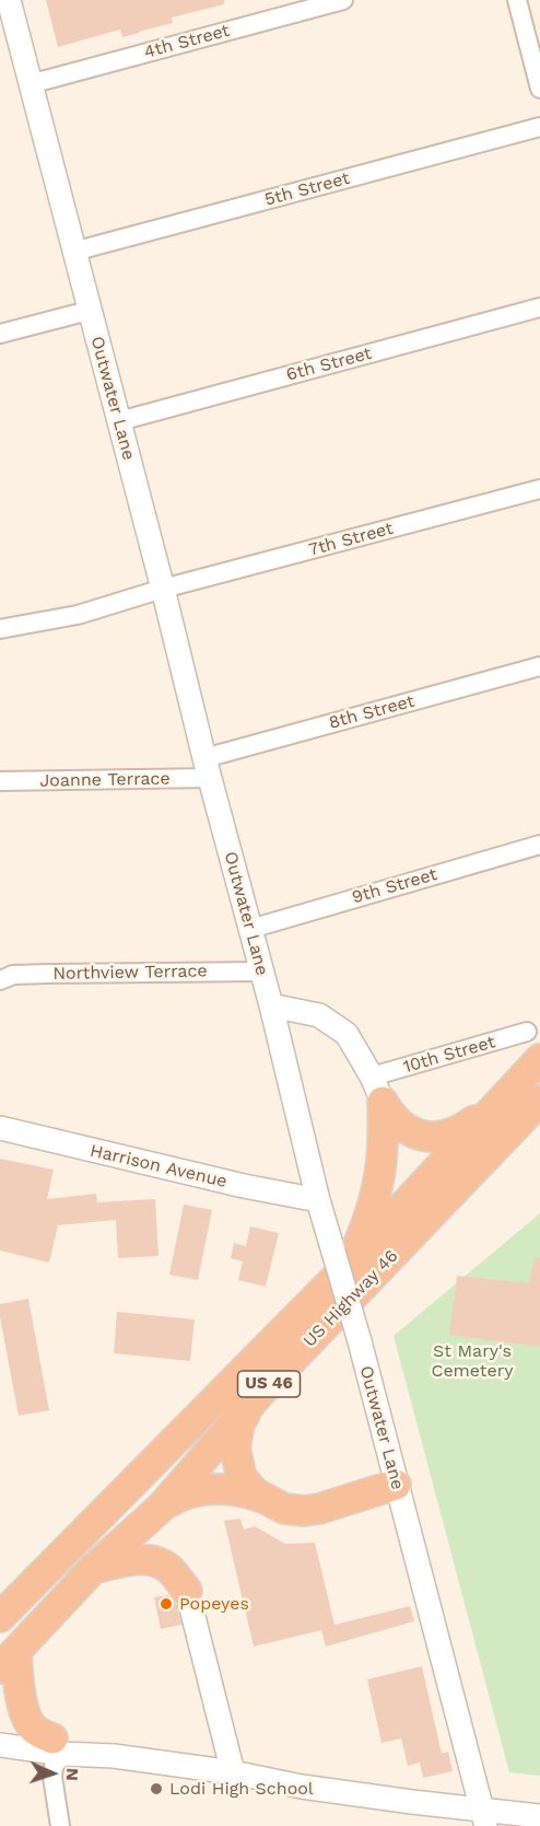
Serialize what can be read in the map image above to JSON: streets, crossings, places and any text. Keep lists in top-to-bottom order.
{
  "streets": {
    "highway": ["US Highway 46", "US 46"],
    "street": [
      "4th Street",
      "5th Street",
      "6th Street",
      "Outwater Lane",
      "7th Street",
      "8th Street",
      "Joanne Terrace",
      "9th Street",
      "Northview Terrace",
      "10th Street",
      "Harrison Avenue"
    ]
  },
  "crossings": [
    ["4th Street", "Outwater Lane"],
    ["5th Street", "Outwater Lane"],
    ["6th Street", "Outwater Lane"],
    ["Outwater Lane", "7th Street"],
    ["Outwater Lane", "8th Street"],
    ["Outwater Lane", "Joanne Terrace"],
    ["Outwater Lane", "9th Street"],
    ["Outwater Lane", "Northview Terrace"],
    ["Outwater Lane", "Harrison Avenue"],
    ["Outwater Lane", "US Highway 46"],
    ["8th Street", "Joanne Terrace"]
  ],
  "parks": ["St Mary's Cemetery"],
  "places": ["Popeyes", "Lodi High School"],
  "north": "right"
}
